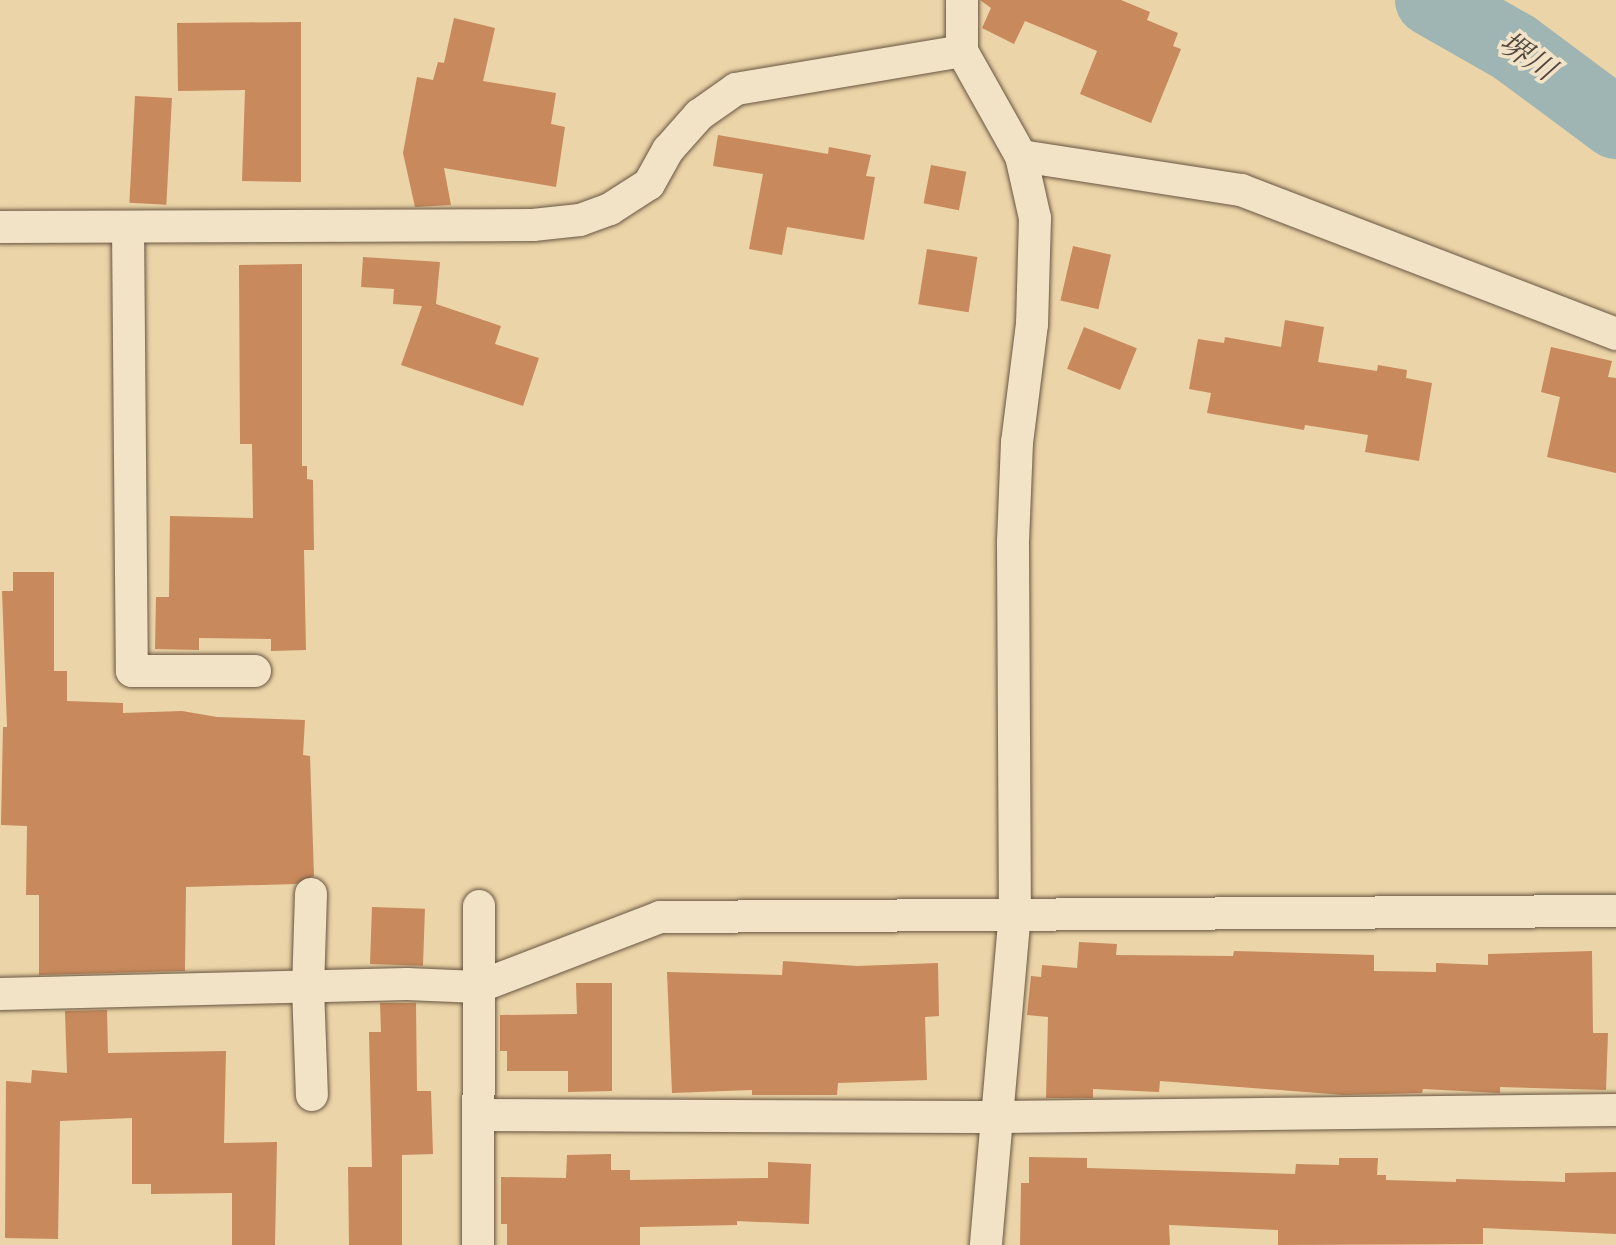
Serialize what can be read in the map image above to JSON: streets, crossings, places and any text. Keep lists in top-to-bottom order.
{
  "water": ["堺川"]
}
